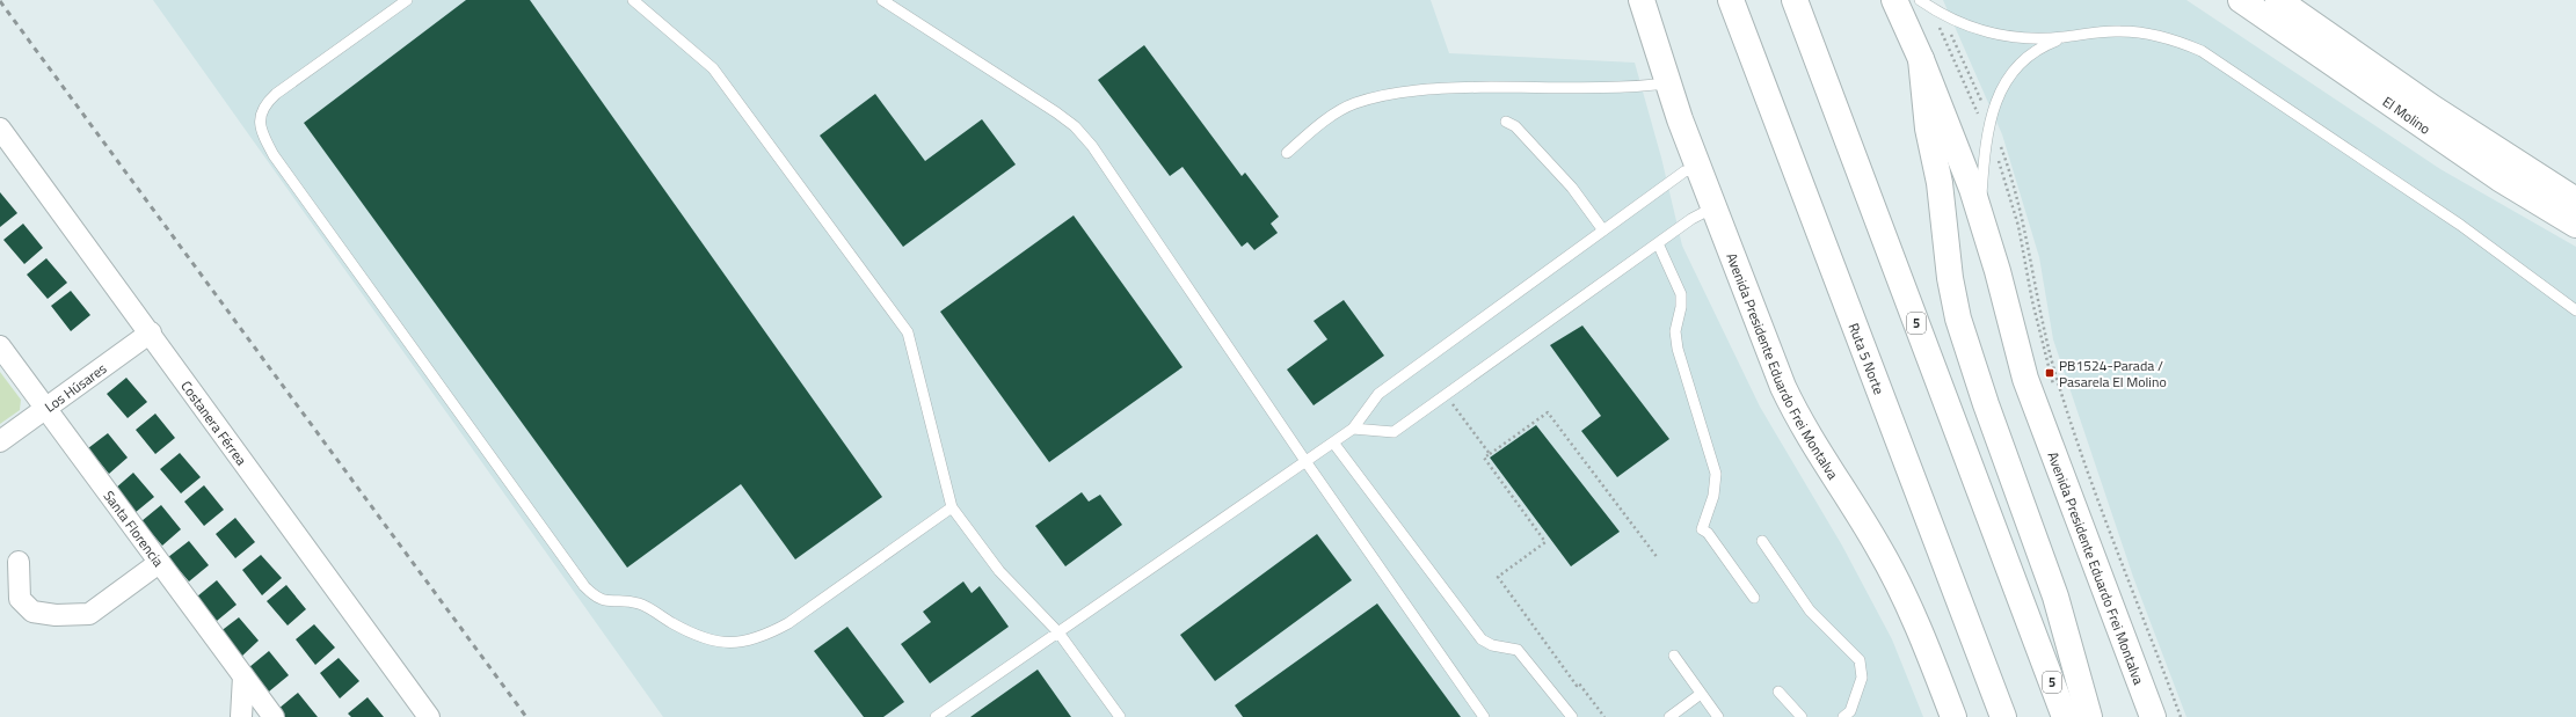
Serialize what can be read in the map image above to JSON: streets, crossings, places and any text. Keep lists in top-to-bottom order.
{
  "streets": {
    "main road": [
      "El Molino",
      "5",
      "Ruta 5 Norte",
      "Avenida Presidente Eduardo Frei Montalva"
    ],
    "street": ["Los Húsares", "Costanera Férrea", "Santa Florencia"]
  },
  "crossings": [
    ["Los Húsares", "Costanera Férrea"],
    ["Los Húsares", "Santa Florencia"]
  ],
  "places": {
    "transit": ["PB1524-Parada / Pasarela El Molino"]
  }
}
